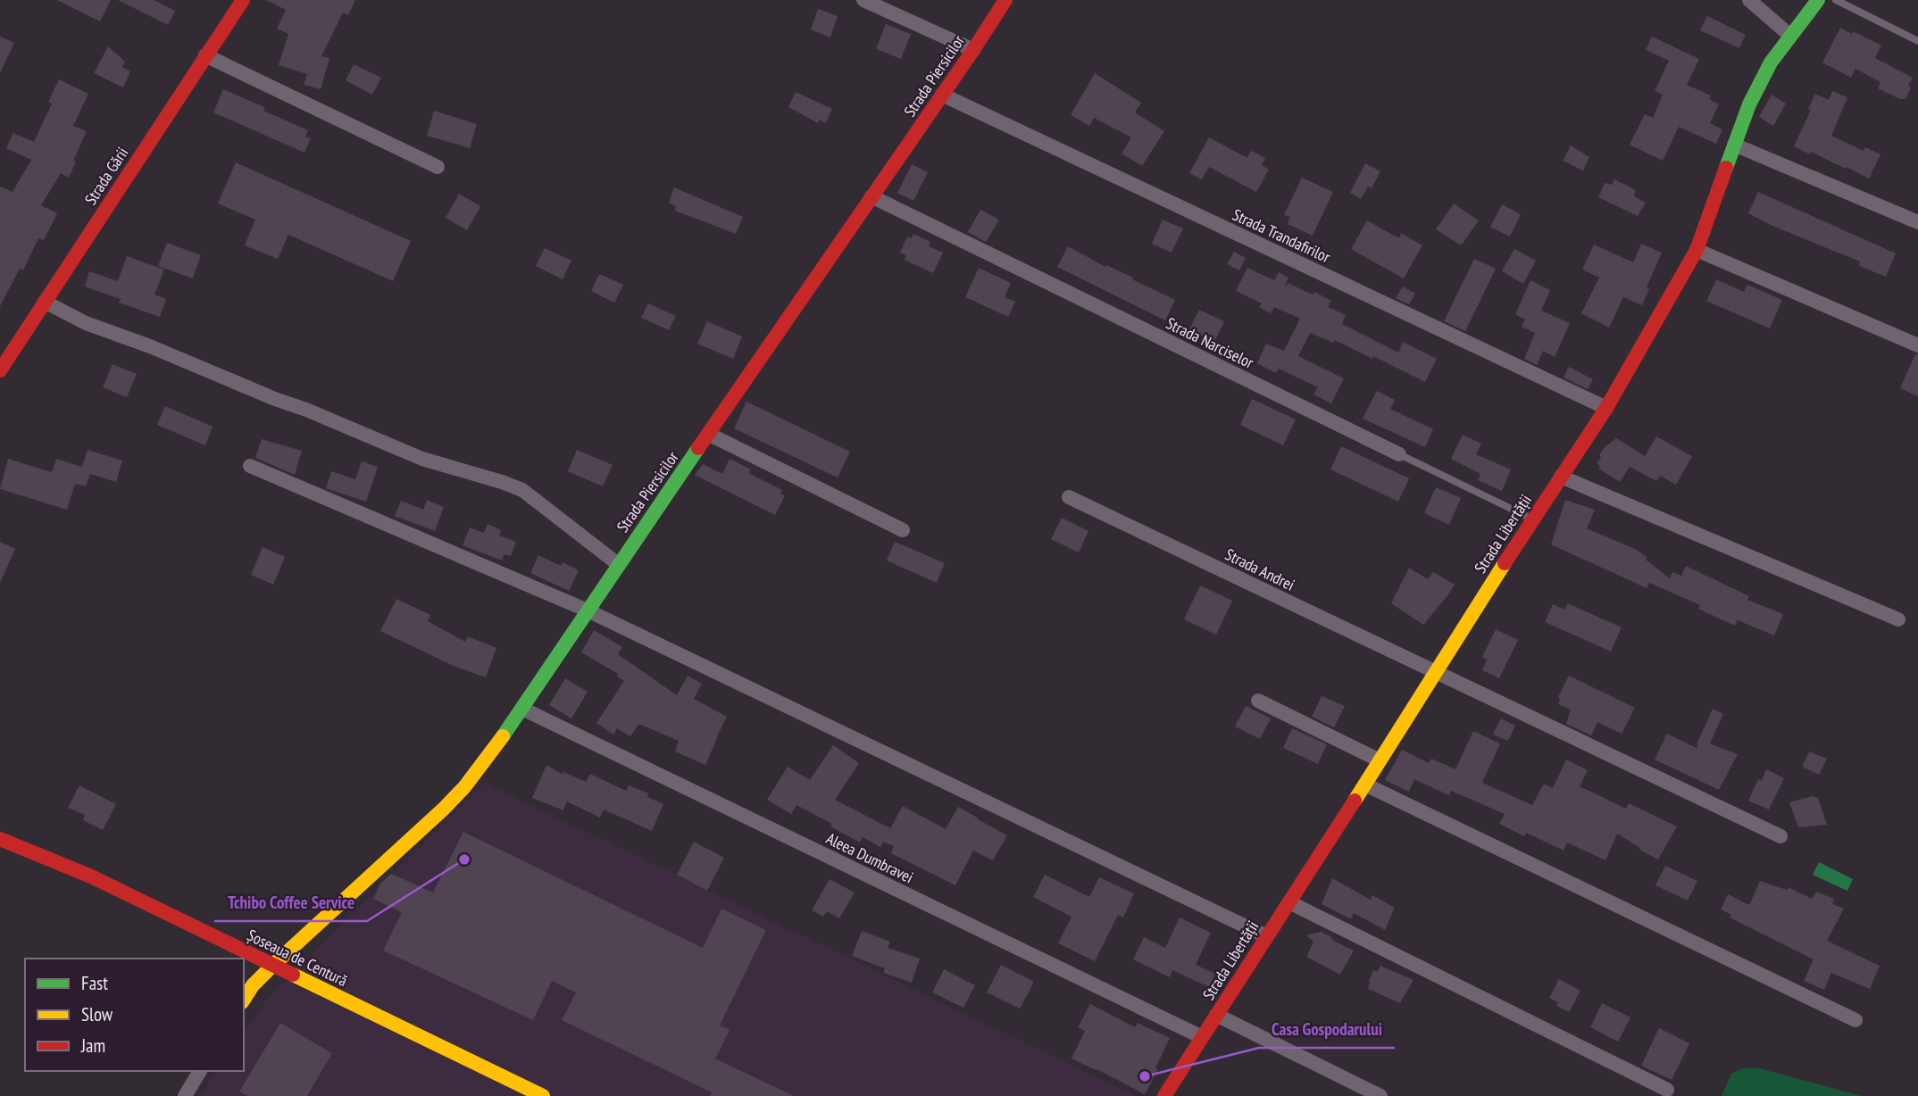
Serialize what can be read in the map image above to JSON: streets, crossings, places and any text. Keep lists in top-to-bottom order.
{
  "streets": {
    "street": [
      "Strada Piersicilor",
      "Strada Gării",
      "Strada Trandafirilor",
      "Strada Narciselor",
      "Strada Libertății",
      "Strada Andrei",
      "Aleea Dumbravei",
      "Șoseaua de Centură"
    ]
  },
  "crossings": [
    ["Strada Piersicilor", "Strada Trandafirilor"],
    ["Strada Piersicilor", "Strada Narciselor"],
    ["Strada Piersicilor", "Aleea Dumbravei"],
    ["Strada Piersicilor", "Șoseaua de Centură"],
    ["Strada Trandafirilor", "Strada Libertății"],
    ["Strada Narciselor", "Strada Libertății"],
    ["Strada Libertății", "Strada Andrei"],
    ["Strada Libertății", "Aleea Dumbravei"]
  ],
  "places": ["Tchibo Coffee Service", "Casa Gospodarului"],
  "legend": ["Fast", "Slow", "Jam"]
}
